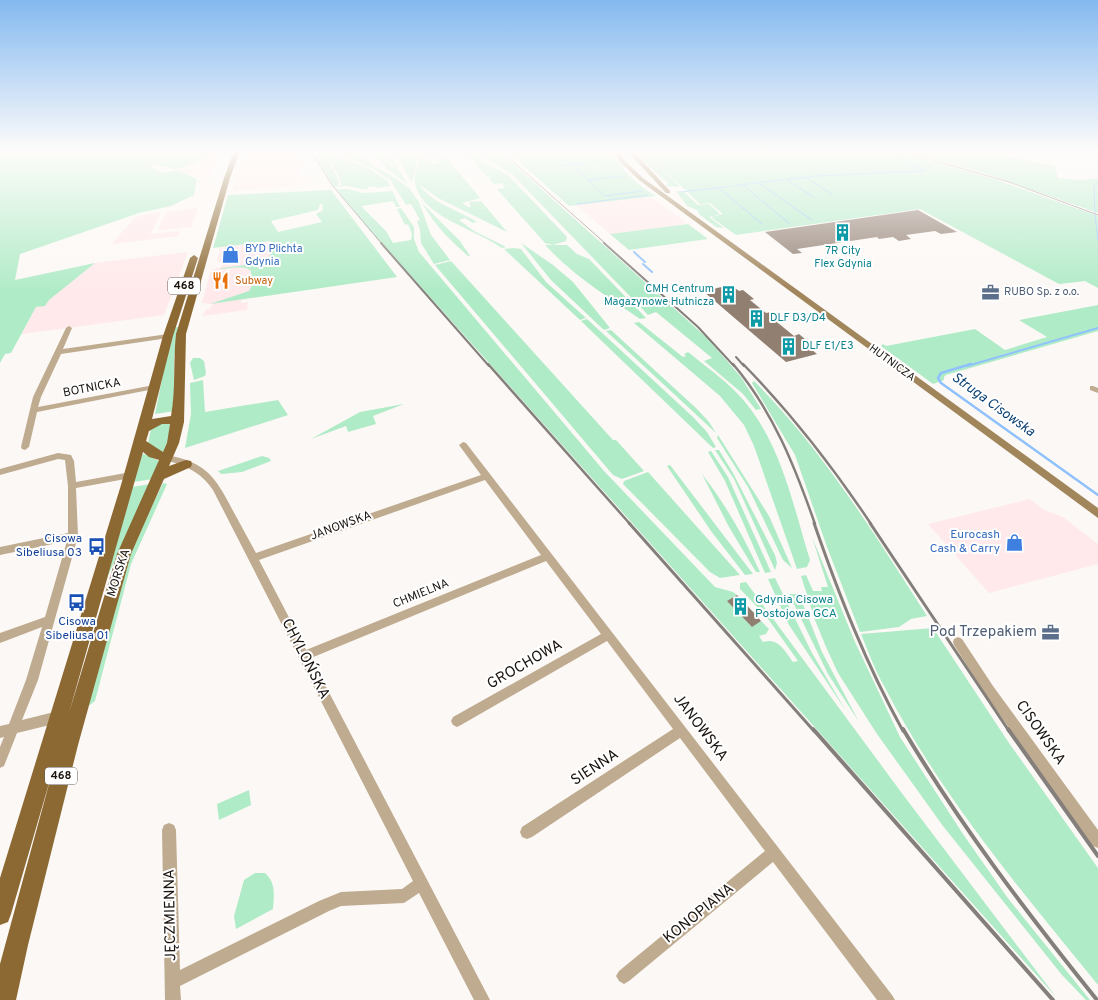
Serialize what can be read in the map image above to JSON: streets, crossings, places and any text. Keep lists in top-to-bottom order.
{
  "streets": {
    "main road": ["468", "HUTNICZA", "MORSKA"],
    "street": [
      "BOTNICKA",
      "JANOWSKA",
      "CHMIELNA",
      "CHYLOŃSKA",
      "GROCHOWA",
      "CISOWSKA",
      "SIENNA",
      "KONOPIANA",
      "JĘCZMIENNA"
    ]
  },
  "crossings": [
    ["BOTNICKA", "MORSKA"],
    ["JANOWSKA", "CHMIELNA"],
    ["JANOWSKA", "CHYLOŃSKA"],
    ["JANOWSKA", "GROCHOWA"],
    ["JANOWSKA", "SIENNA"],
    ["JANOWSKA", "KONOPIANA"],
    ["MORSKA", "CHYLOŃSKA"],
    ["CHMIELNA", "CHYLOŃSKA"]
  ],
  "water": ["Struga Cisowska"],
  "places": {
    "building": [
      "7R City Flex Gdynia",
      "CMH Centrum Magazynowe Hutnicza",
      "DLF D3/D4",
      "DLF E1/E3",
      "Gdynia Cisowa Postojowa GCA"
    ],
    "shop": ["BYD Plichta Gdynia", "Eurocash Cash & Carry"],
    "restaurant": ["Subway"],
    "office": ["RUBO Sp. z o.o.", "Pod Trzepakiem"],
    "bus stop": ["Cisowa Sibeliusa 03", "Cisowa Sibeliusa 01"]
  }
}
